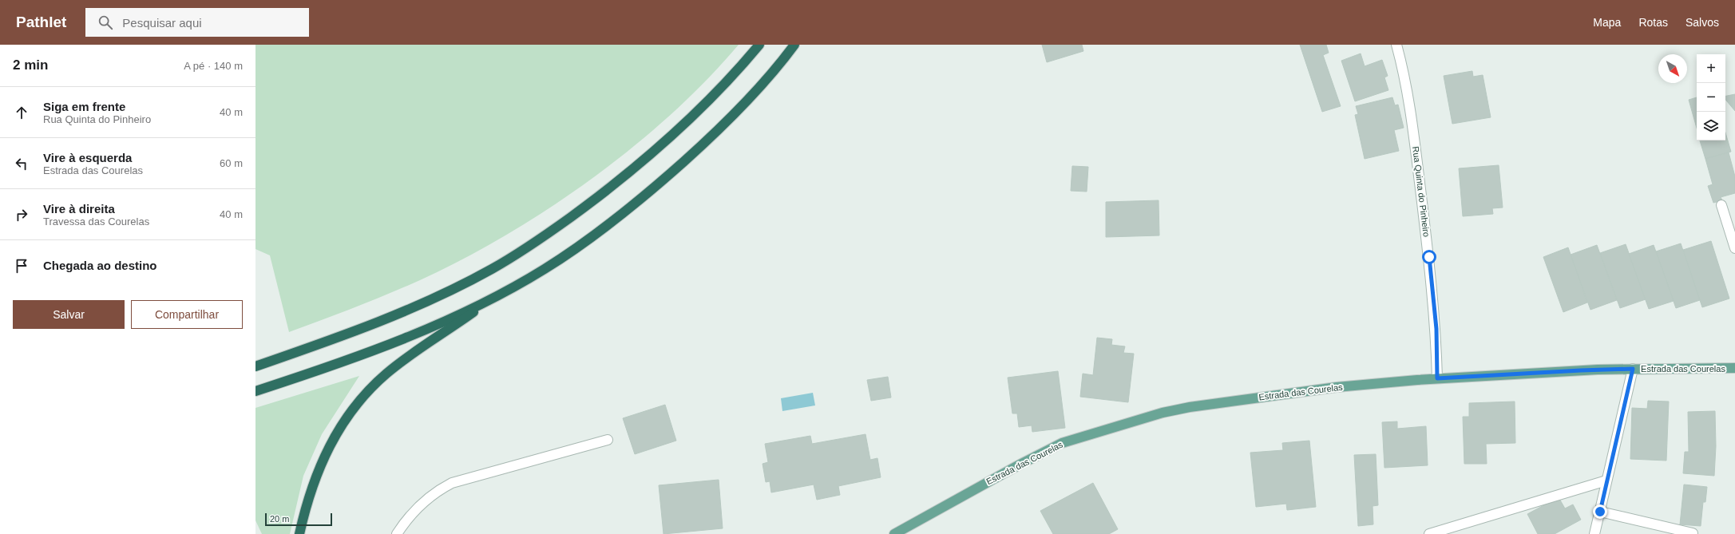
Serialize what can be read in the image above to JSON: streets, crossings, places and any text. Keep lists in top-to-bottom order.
{
  "streets": {
    "main road": ["Estrada das Courelas"],
    "street": ["Rua Quinta do Pinheiro"]
  },
  "crossings": [
    ["Rua Quinta do Pinheiro", "Estrada das Courelas"]
  ],
  "scale_bar": "20 m",
  "north": "bottom right",
  "page": {
    "header": "Pathlet",
    "search": "Pesquisar aqui",
    "nav": ["Mapa", "Rotas", "Salvos"],
    "heading": ["2 min", "A pé · 140 m"],
    "map_buttons": ["+", "−"],
    "list": [
      ["Siga em frente", "Rua Quinta do Pinheiro", "40 m"],
      ["Vire à esquerda", "Estrada das Courelas", "60 m"],
      ["Vire à direita", "Travessa das Courelas", "40 m"],
      "Chegada ao destino"
    ],
    "buttons": ["Salvar", "Compartilhar"],
    "scale": "20 m"
  }
}
